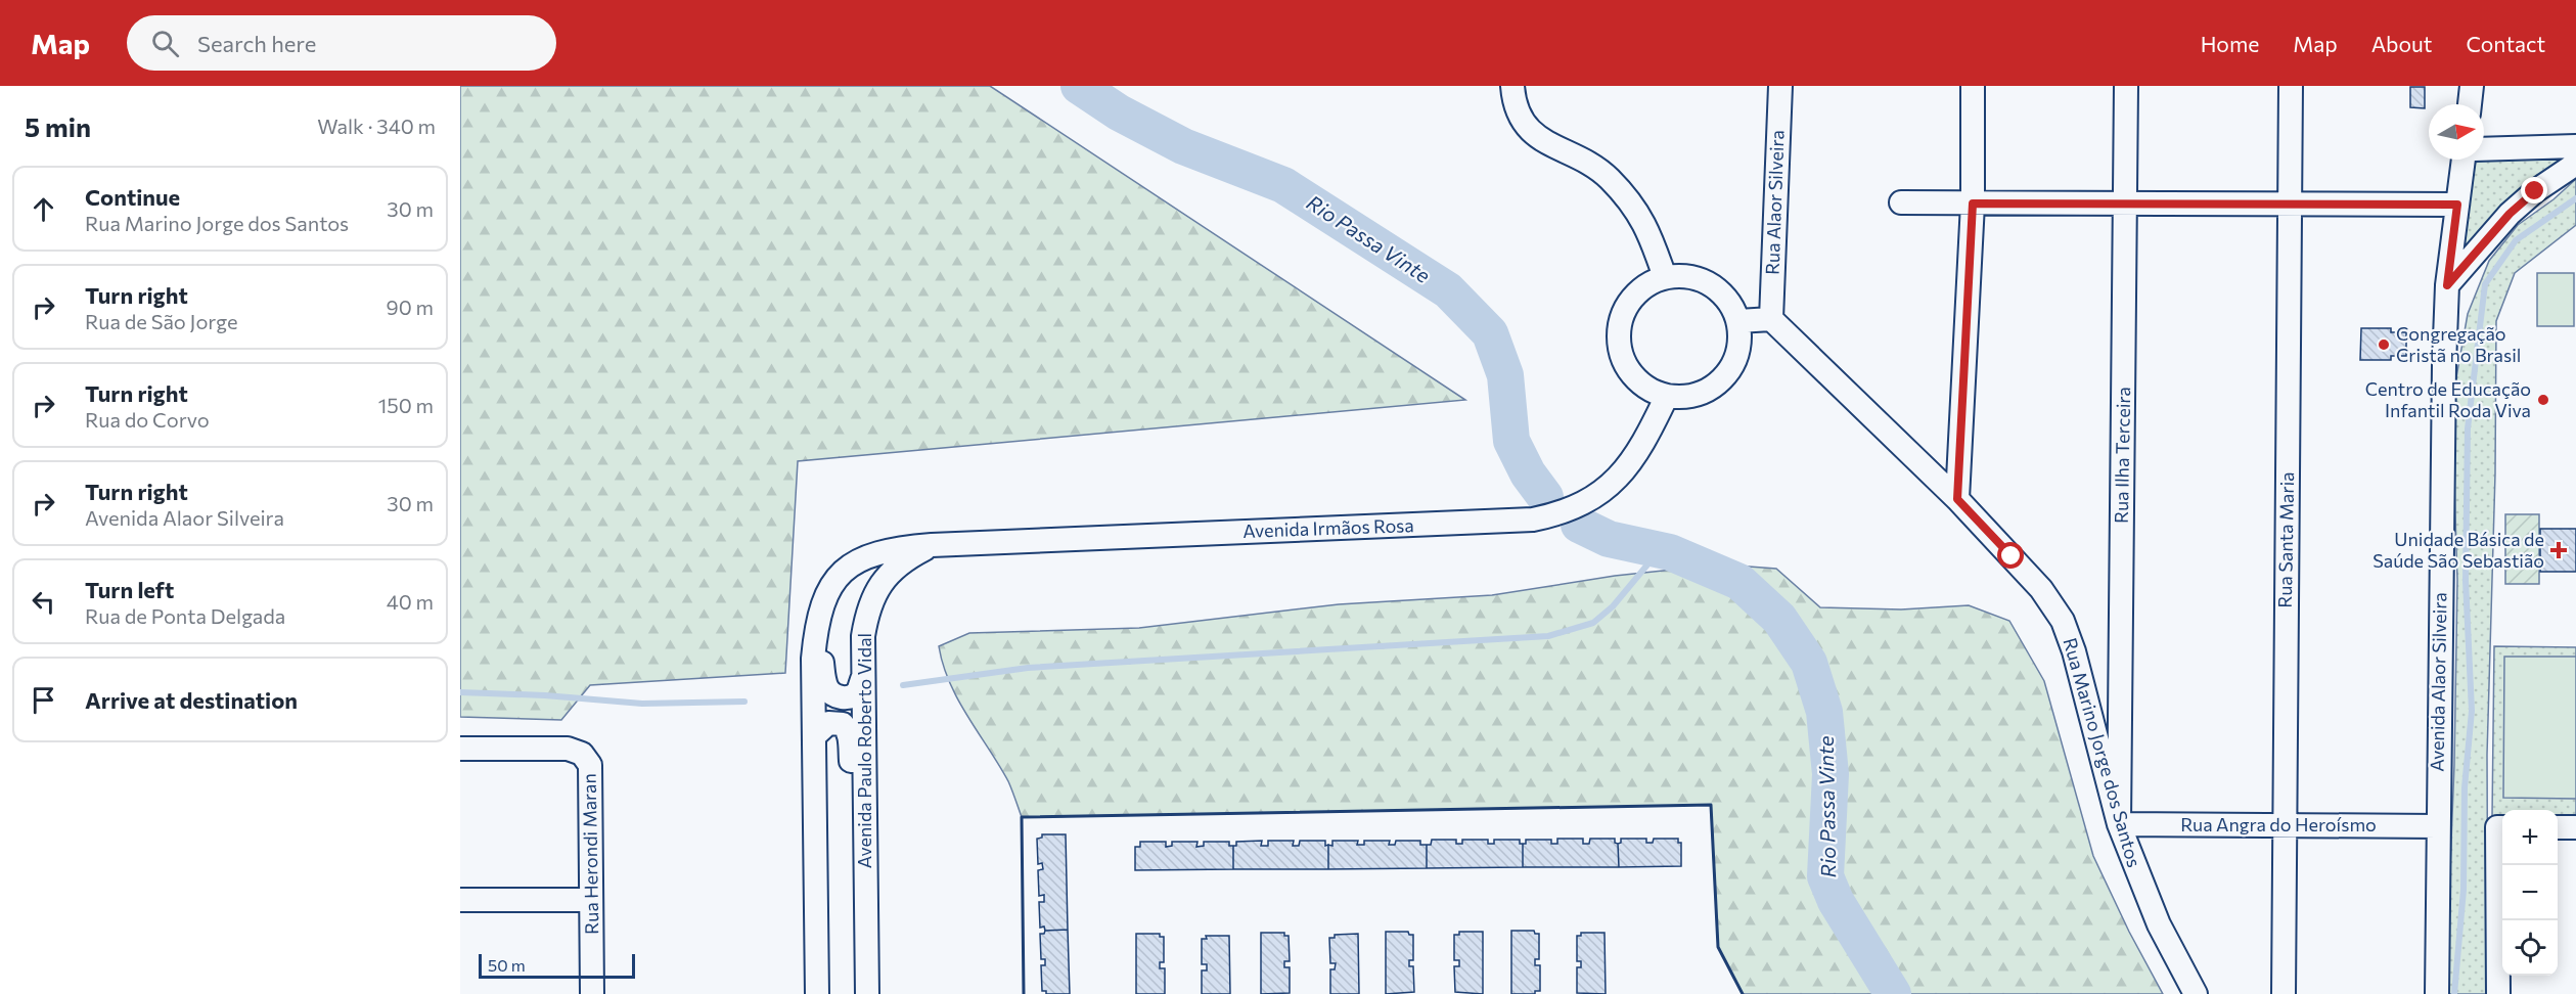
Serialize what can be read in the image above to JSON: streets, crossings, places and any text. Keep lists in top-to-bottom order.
{
  "streets": {
    "street": [
      "Rua Alaor Silveira",
      "Rua Ilha Terceira",
      "Avenida Irmãos Rosa",
      "Rua Santa Maria",
      "Avenida Alaor Silveira",
      "Avenida Paulo Roberto Vidal",
      "Rua Marino Jorge dos Santos",
      "Rua Angra do Heroísmo",
      "Rua Herondi Maran"
    ]
  },
  "crossings": [
    ["Rua Alaor Silveira", "Rua Marino Jorge dos Santos"],
    ["Rua Ilha Terceira", "Rua Marino Jorge dos Santos"],
    ["Rua Ilha Terceira", "Rua Angra do Heroísmo"],
    ["Avenida Irmãos Rosa", "Avenida Paulo Roberto Vidal"],
    ["Rua Santa Maria", "Rua Angra do Heroísmo"],
    ["Avenida Alaor Silveira", "Rua Angra do Heroísmo"],
    ["Rua Marino Jorge dos Santos", "Rua Angra do Heroísmo"]
  ],
  "water": ["Rio Passa Vinte"],
  "places": {
    "other": ["Congregação Cristã no Brasil", "Centro de Educação Infantil Roda Viva"],
    "health": ["Unidade Básica de Saúde São Sebastião"]
  },
  "scale_bar": "50 m",
  "north": "right",
  "page": {
    "header": "Map",
    "search": "Search here",
    "nav": [
      "Home",
      "Map",
      "About",
      "Contact"
    ],
    "heading": ["5 min", "Walk · 340 m"],
    "list": [
      ["Continue", "Rua Marino Jorge dos Santos", "30 m"],
      ["Turn right", "Rua de São Jorge", "90 m"],
      ["Turn right", "Rua do Corvo", "150 m"],
      ["Turn right", "Avenida Alaor Silveira", "30 m"],
      ["Turn left", "Rua de Ponta Delgada", "40 m"],
      "Arrive at destination"
    ],
    "map_buttons": ["+", "−"],
    "scale": "50 m"
  }
}
